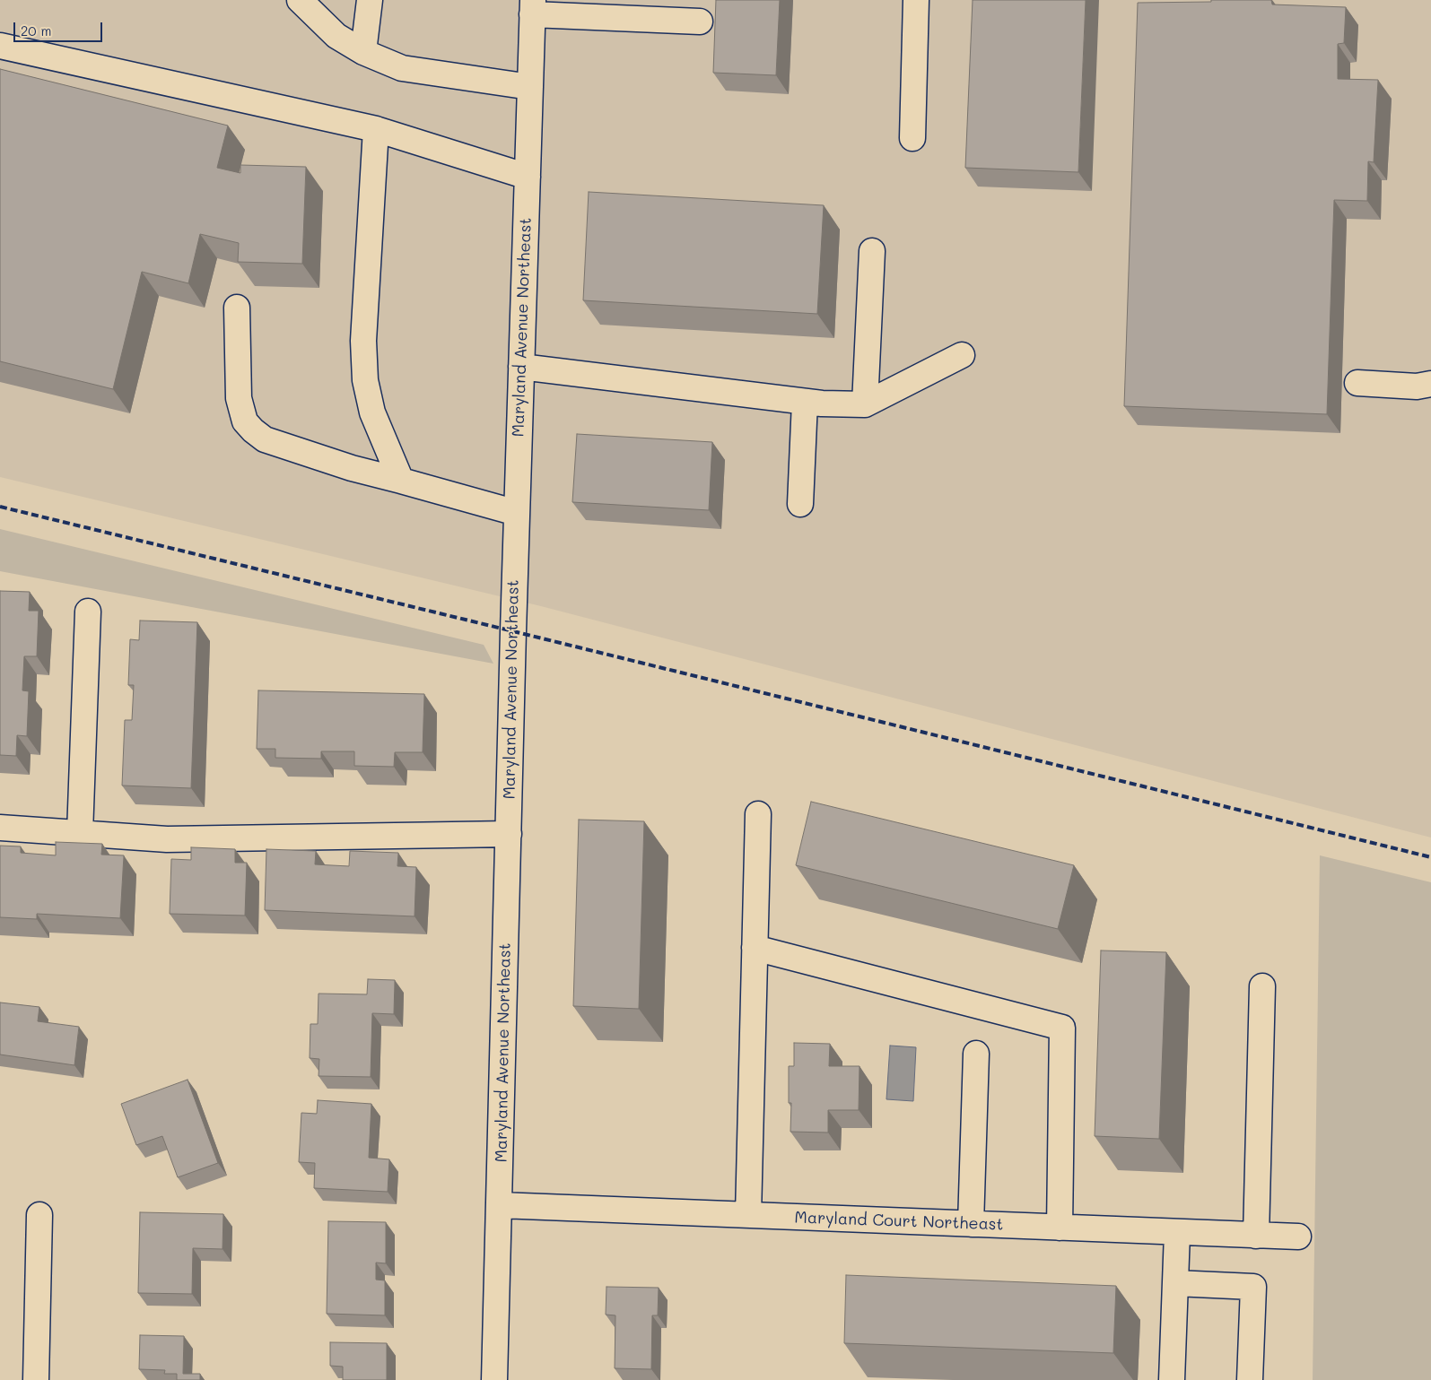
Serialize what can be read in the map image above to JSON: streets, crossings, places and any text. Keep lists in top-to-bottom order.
{
  "streets": {
    "street": ["Maryland Avenue Northeast", "Maryland Court Northeast"]
  },
  "crossings": [
    ["Maryland Avenue Northeast", "Maryland Court Northeast"]
  ],
  "scale_bar": "20 m"
}
